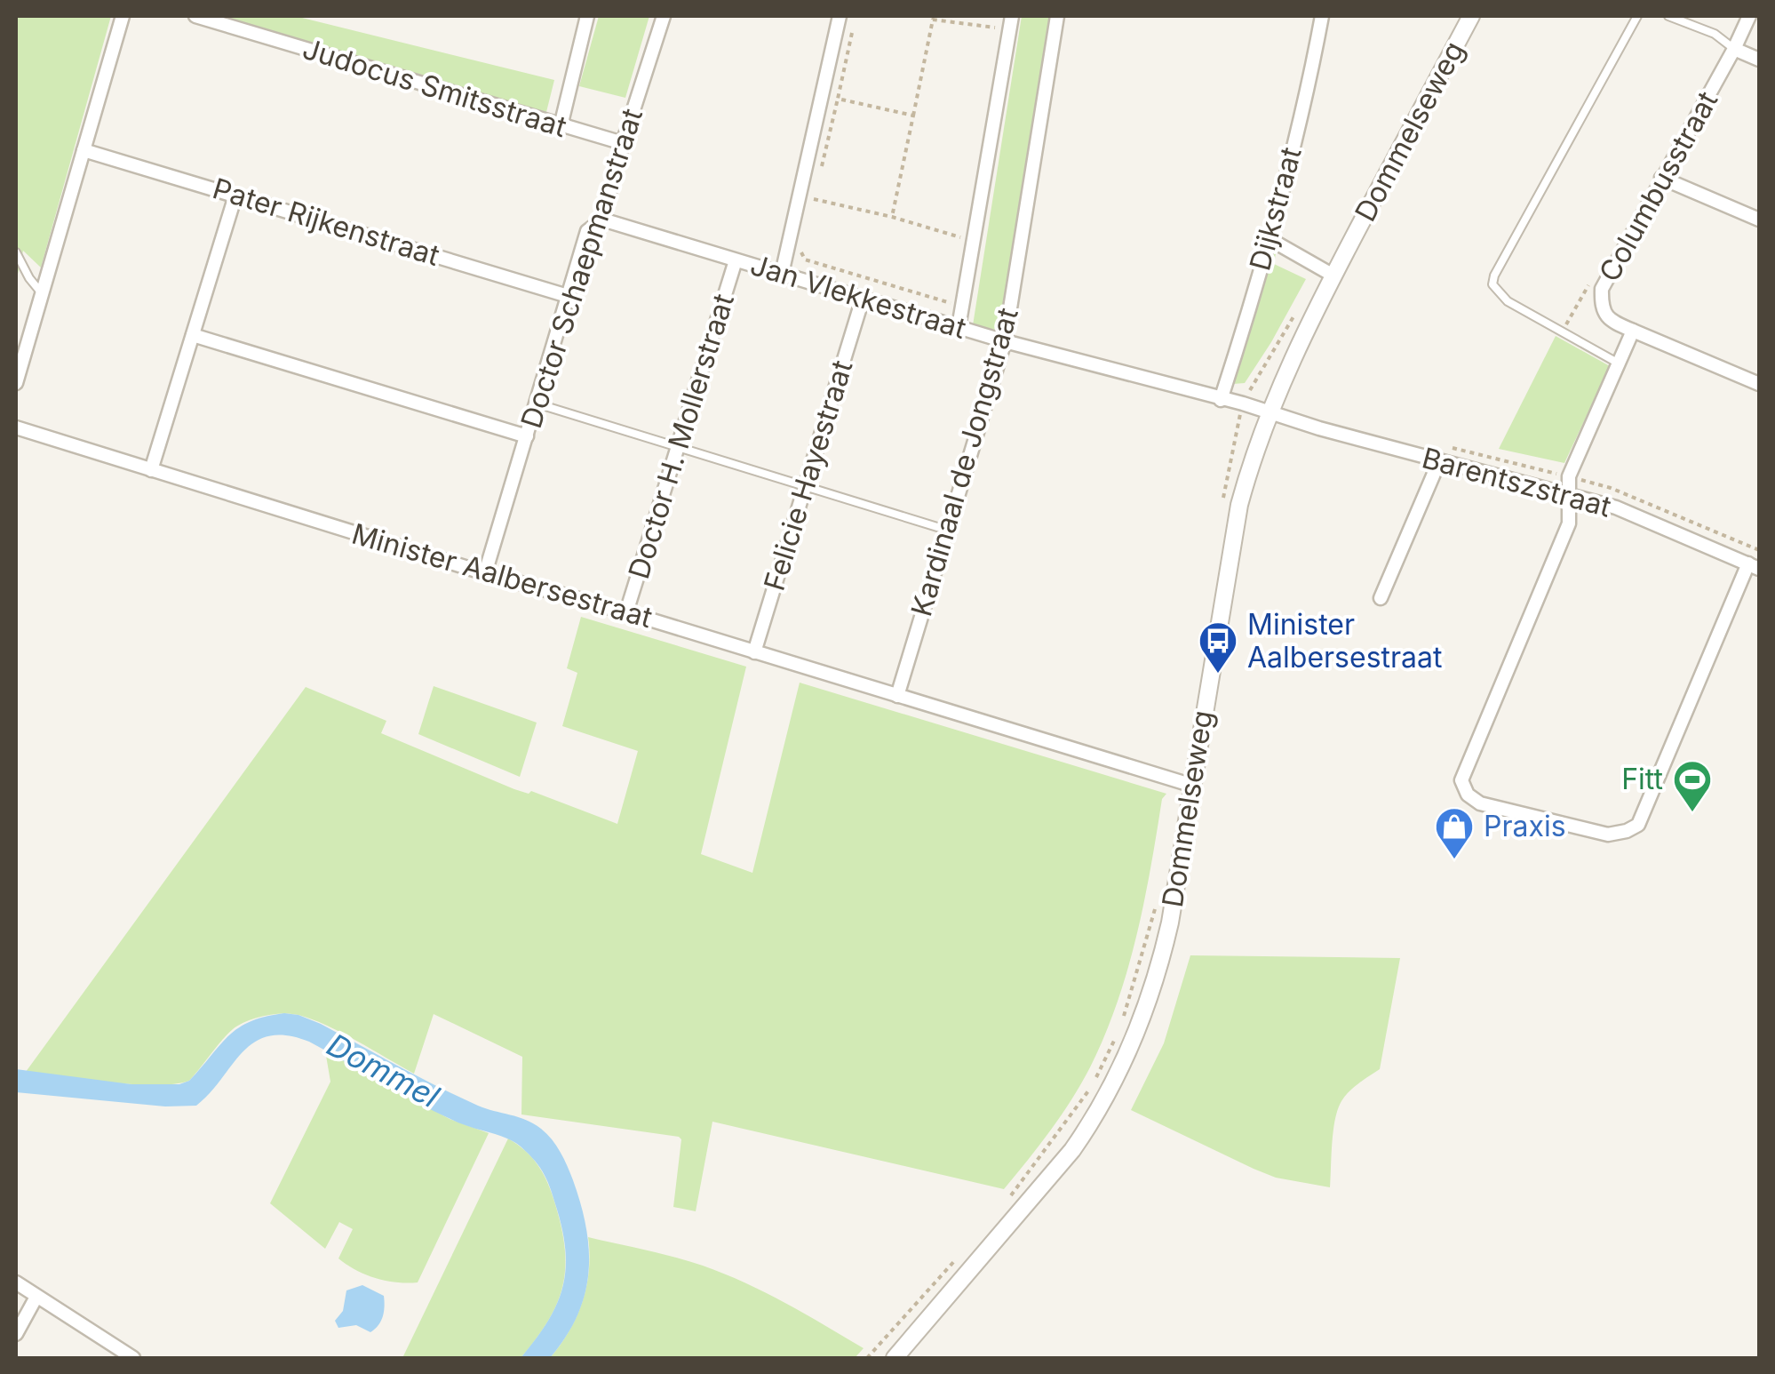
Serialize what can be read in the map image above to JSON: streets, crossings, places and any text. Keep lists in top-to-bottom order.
{
  "streets": {
    "street": [
      "Judocus Smitsstraat",
      "Dommelseweg",
      "Columbusstraat",
      "Dijkstraat",
      "Pater Rijkenstraat",
      "Doctor Schaepmanstraat",
      "Jan Vlekkestraat",
      "Doctor H. Mollerstraat",
      "Kardinaal de Jongstraat",
      "Felicie Hayestraat",
      "Barentszstraat",
      "Minister Aalbersestraat"
    ]
  },
  "crossings": [
    ["Judocus Smitsstraat", "Doctor Schaepmanstraat"],
    ["Dommelseweg", "Jan Vlekkestraat"],
    ["Dommelseweg", "Barentszstraat"],
    ["Dommelseweg", "Minister Aalbersestraat"],
    ["Dijkstraat", "Jan Vlekkestraat"],
    ["Pater Rijkenstraat", "Doctor Schaepmanstraat"],
    ["Doctor Schaepmanstraat", "Jan Vlekkestraat"],
    ["Doctor Schaepmanstraat", "Minister Aalbersestraat"],
    ["Jan Vlekkestraat", "Doctor H. Mollerstraat"],
    ["Jan Vlekkestraat", "Kardinaal de Jongstraat"],
    ["Jan Vlekkestraat", "Felicie Hayestraat"],
    ["Jan Vlekkestraat", "Barentszstraat"],
    ["Doctor H. Mollerstraat", "Minister Aalbersestraat"],
    ["Kardinaal de Jongstraat", "Minister Aalbersestraat"],
    ["Felicie Hayestraat", "Minister Aalbersestraat"]
  ],
  "water": ["Dommel"],
  "places": {
    "bus stop": ["Minister Aalbersestraat"],
    "sports": ["Fitt"],
    "shop": ["Praxis"]
  }
}
